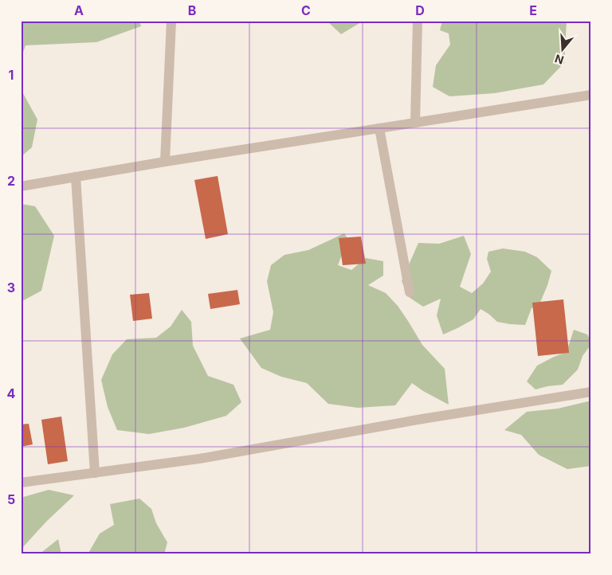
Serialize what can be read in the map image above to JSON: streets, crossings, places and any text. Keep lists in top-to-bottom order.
{
  "north": "bottom",
  "grid": {
    "columns": [
      "A",
      "B",
      "C",
      "D",
      "E"
    ],
    "rows": [
      "1",
      "2",
      "3",
      "4",
      "5"
    ]
  }
}
